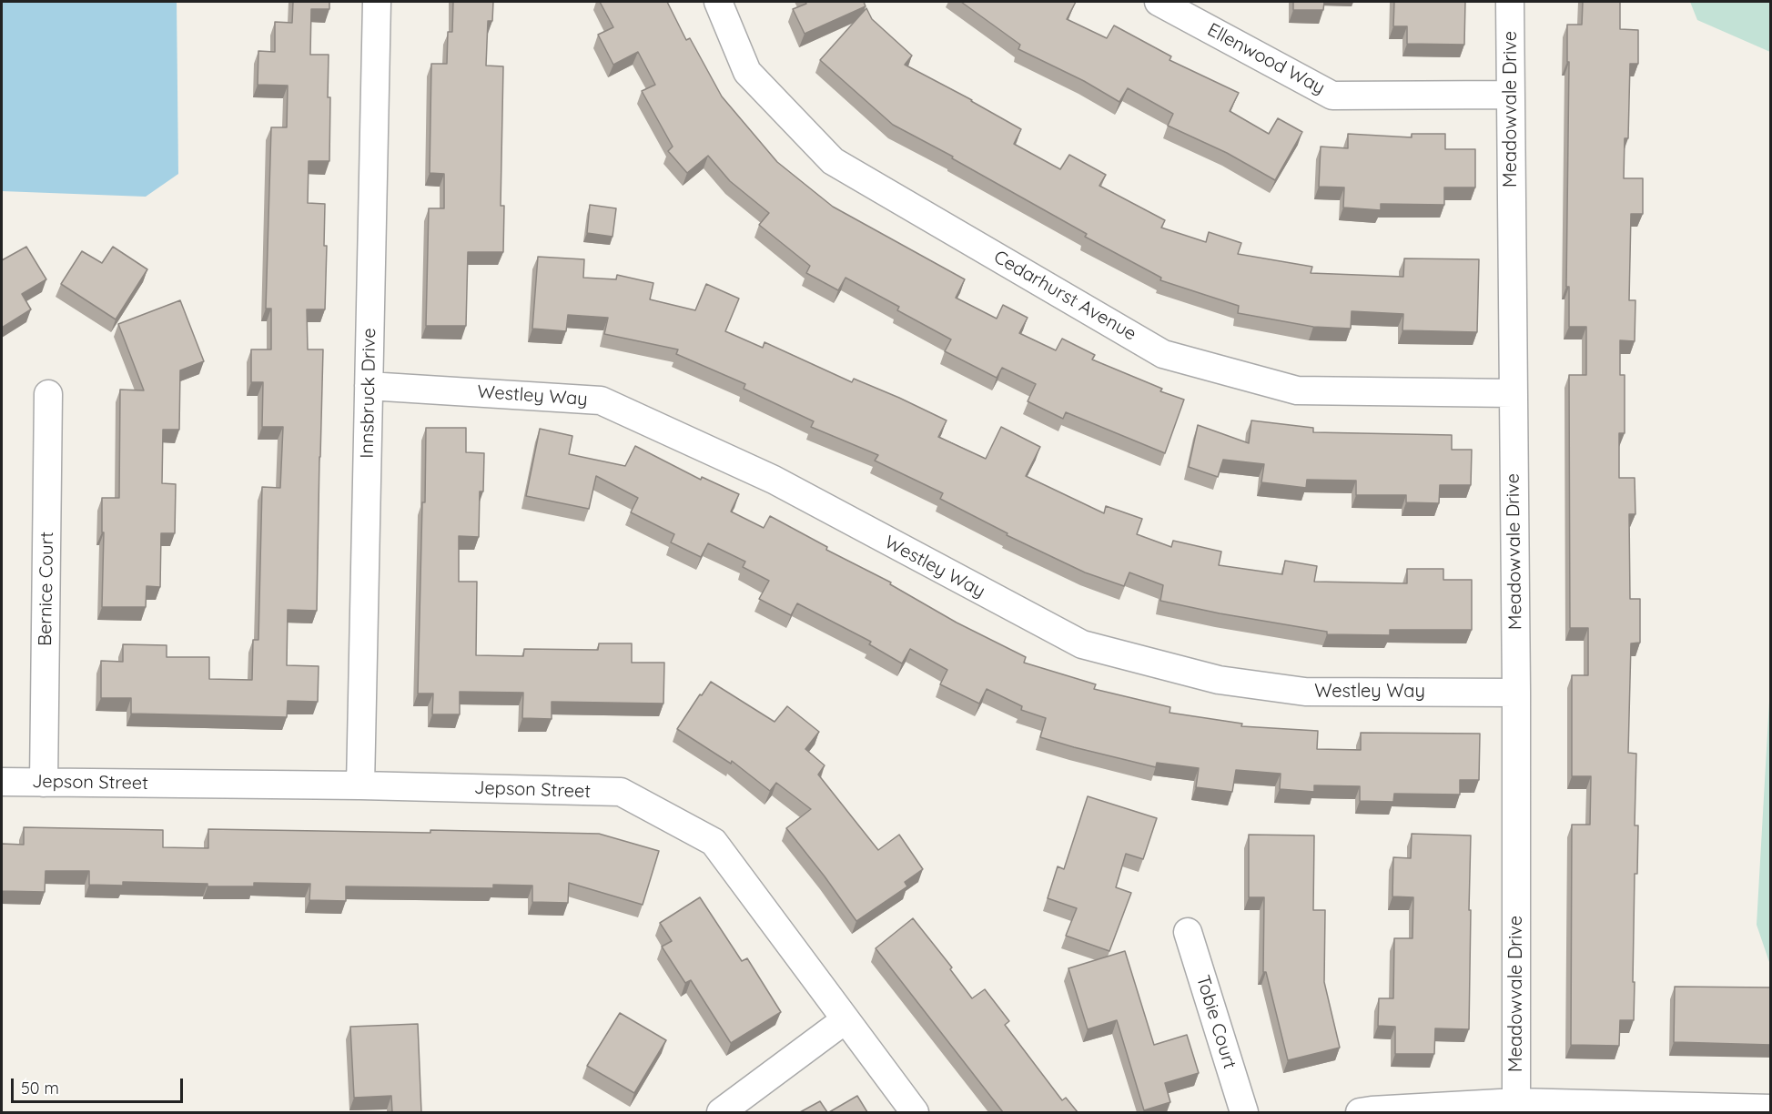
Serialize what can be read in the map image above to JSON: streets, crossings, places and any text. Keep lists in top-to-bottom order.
{
  "streets": {
    "street": [
      "Ellenwood Way",
      "Meadowvale Drive",
      "Cedarhurst Avenue",
      "Innsbruck Drive",
      "Westley Way",
      "Bernice Court",
      "Jepson Street",
      "Tobie Court"
    ]
  },
  "crossings": [
    ["Ellenwood Way", "Meadowvale Drive"],
    ["Meadowvale Drive", "Cedarhurst Avenue"],
    ["Meadowvale Drive", "Westley Way"],
    ["Innsbruck Drive", "Westley Way"],
    ["Innsbruck Drive", "Jepson Street"],
    ["Bernice Court", "Jepson Street"]
  ],
  "scale_bar": "50 m"
}
